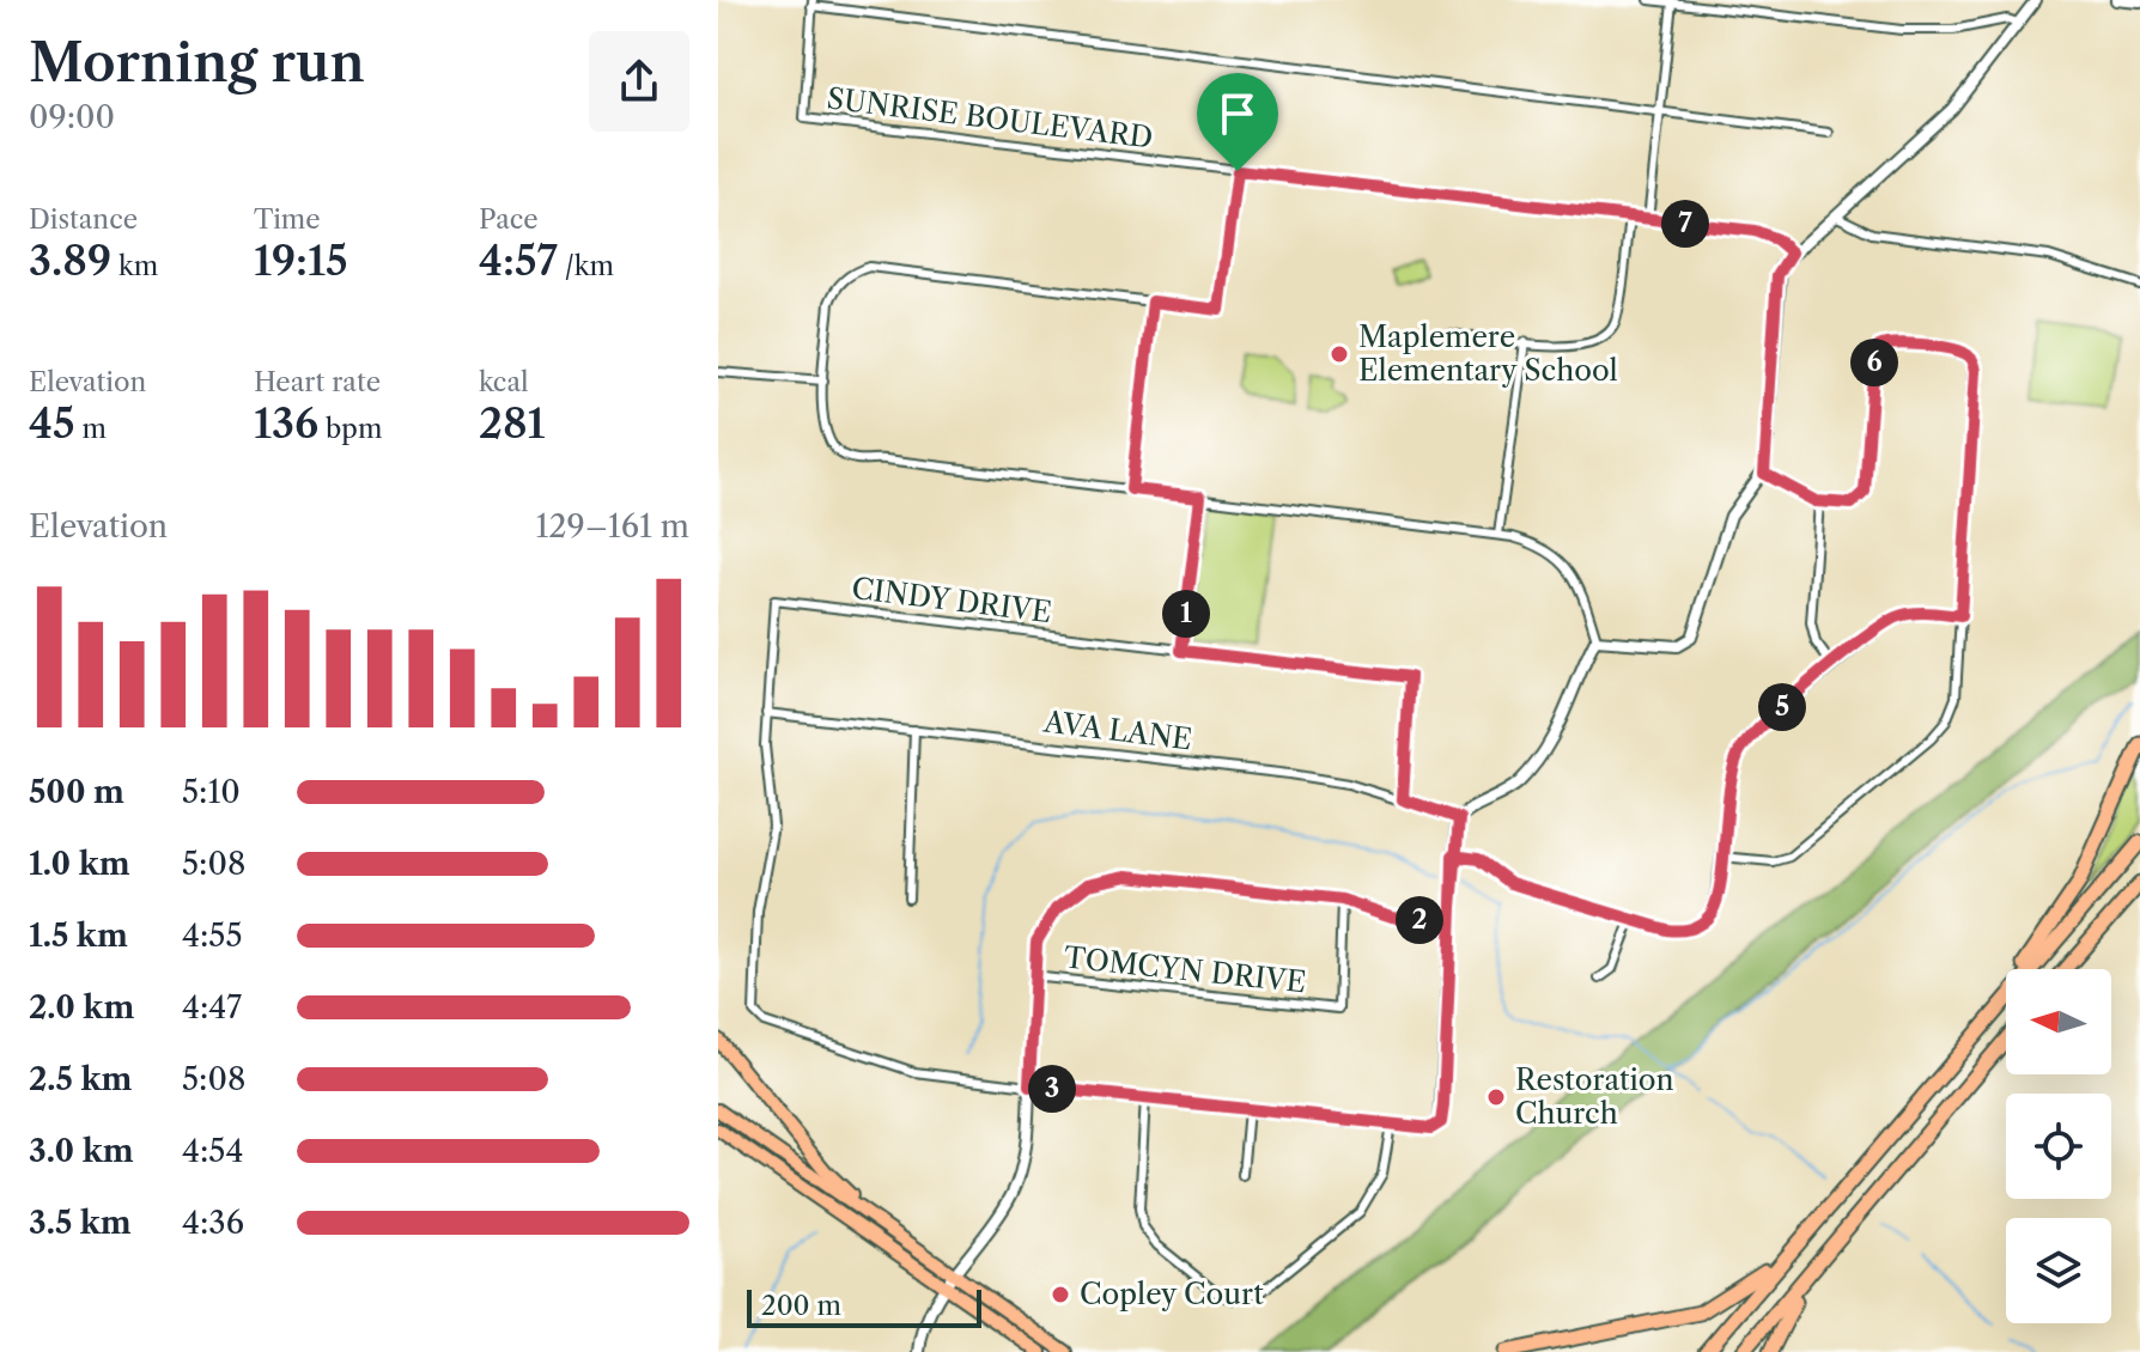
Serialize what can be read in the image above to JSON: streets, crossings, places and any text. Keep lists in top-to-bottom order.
{
  "streets": {
    "street": [
      "SUNRISE BOULEVARD",
      "CINDY DRIVE",
      "AVA LANE",
      "TOMCYN DRIVE"
    ]
  },
  "crossings": [
    ["CINDY DRIVE", "AVA LANE"]
  ],
  "places": ["Maplemere Elementary School", "Restoration Church", "Copley Court"],
  "scale_bar": "200 m",
  "north": "left",
  "page": {
    "heading": ["Morning run", "09:00"],
    "stats": [
      ["Distance", "3.89 km"],
      ["Time", "19:15"],
      ["Pace", "4:57 /km"],
      ["Elevation", "45 m"],
      ["Heart rate", "136 bpm"],
      ["kcal", "281"]
    ],
    "pins": [
      "7",
      "6",
      "1",
      "5",
      "2",
      "3"
    ],
    "chart": ["Elevation", "129–161 m"],
    "list": [
      {
        "name": "500 m",
        "note": "5:10"
      },
      {
        "name": "1.0 km",
        "note": "5:08"
      },
      {
        "name": "1.5 km",
        "note": "4:55"
      },
      {
        "name": "2.0 km",
        "note": "4:47"
      },
      {
        "name": "2.5 km",
        "note": "5:08"
      },
      {
        "name": "3.0 km",
        "note": "4:54"
      },
      {
        "name": "3.5 km",
        "note": "4:36"
      }
    ],
    "scale": "200 m"
  }
}
